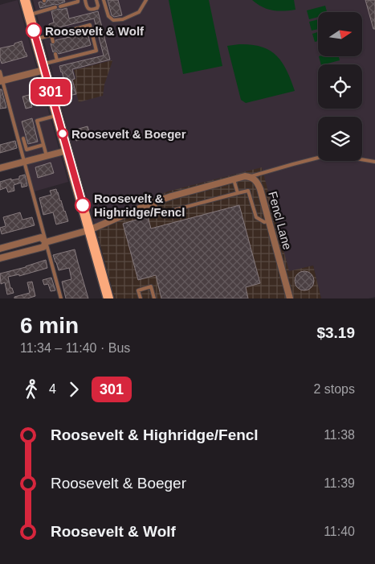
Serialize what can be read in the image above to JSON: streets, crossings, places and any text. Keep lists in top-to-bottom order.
{
  "streets": {
    "street": ["Fencl Lane"]
  },
  "places": ["Roosevelt & Wolf", "Roosevelt & Boeger", "Roosevelt & Highridge/Fencl"],
  "lines": ["bus line 301"],
  "north": "right",
  "page": {
    "on_map": "301",
    "heading": ["6 min", "11:34 – 11:40 · Bus", "$3.19"],
    "legs": ["4", "301", "2 stops"],
    "list": [
      {
        "name": "Roosevelt & Highridge/Fencl",
        "value": "11:38"
      },
      {
        "name": "Roosevelt & Boeger",
        "value": "11:39"
      },
      {
        "name": "Roosevelt & Wolf",
        "value": "11:40"
      }
    ]
  }
}
